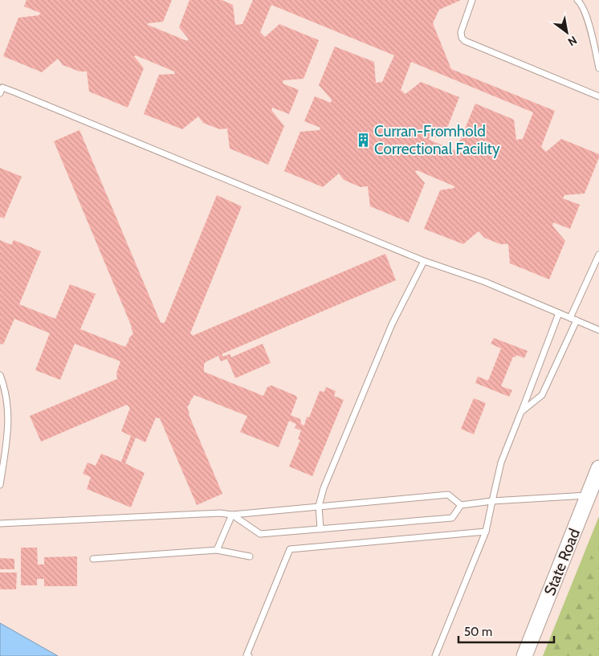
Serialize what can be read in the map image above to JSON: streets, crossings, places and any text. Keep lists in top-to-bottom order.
{
  "streets": {
    "main road": ["State Road"]
  },
  "places": {
    "building": ["Curran-Fromhold Correctional Facility"]
  },
  "scale_bar": "50 m",
  "north": "bottom right"
}
